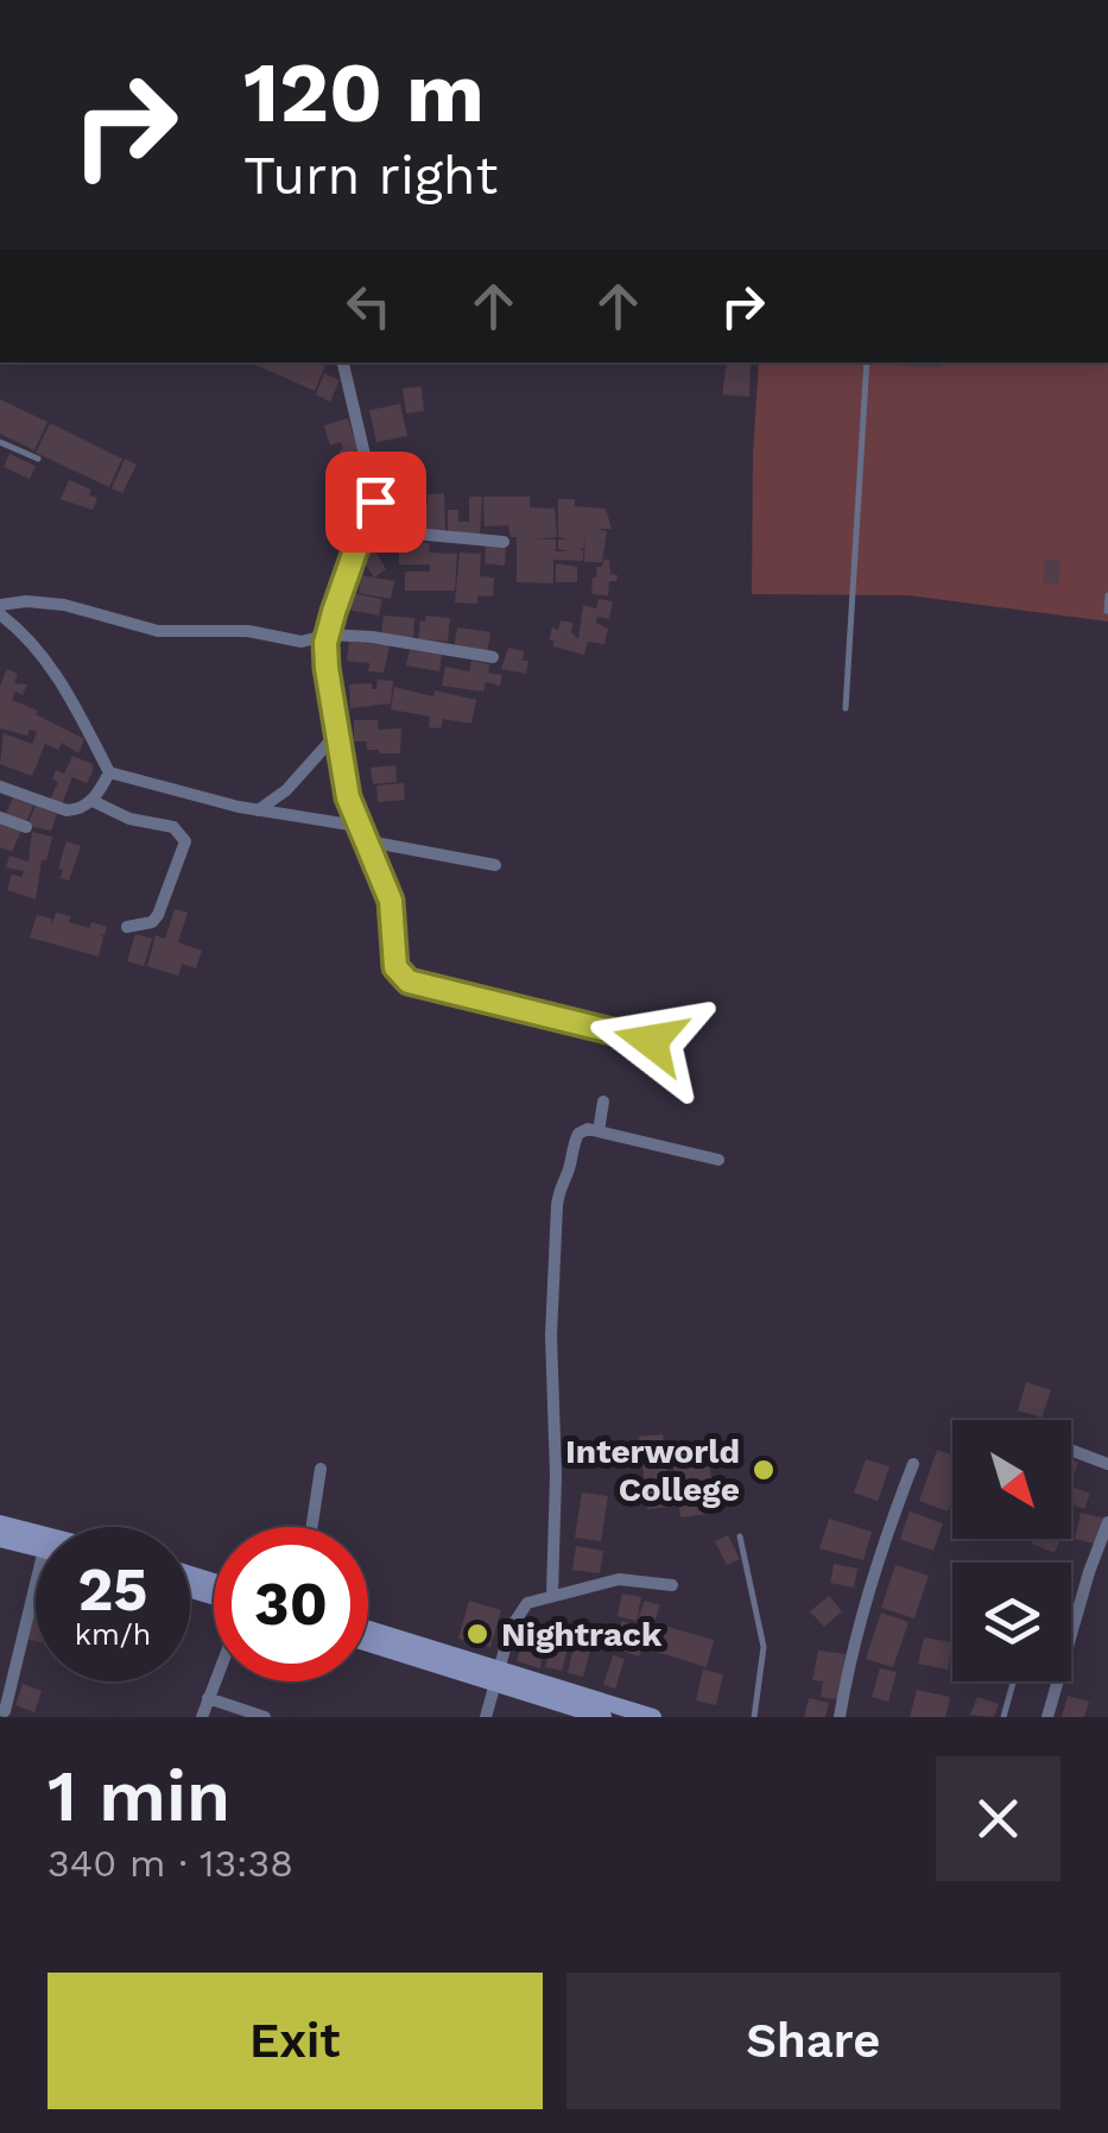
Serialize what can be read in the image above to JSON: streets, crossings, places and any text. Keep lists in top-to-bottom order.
{
  "places": ["Interworld College", "Nightrack"],
  "north": "bottom right",
  "page": {
    "turn": ["120 m", "Turn right"],
    "speed": "25 km/h",
    "limit": "30",
    "heading": ["1 min", "340 m · 13:38"],
    "buttons": ["Exit", "Share"]
  }
}
